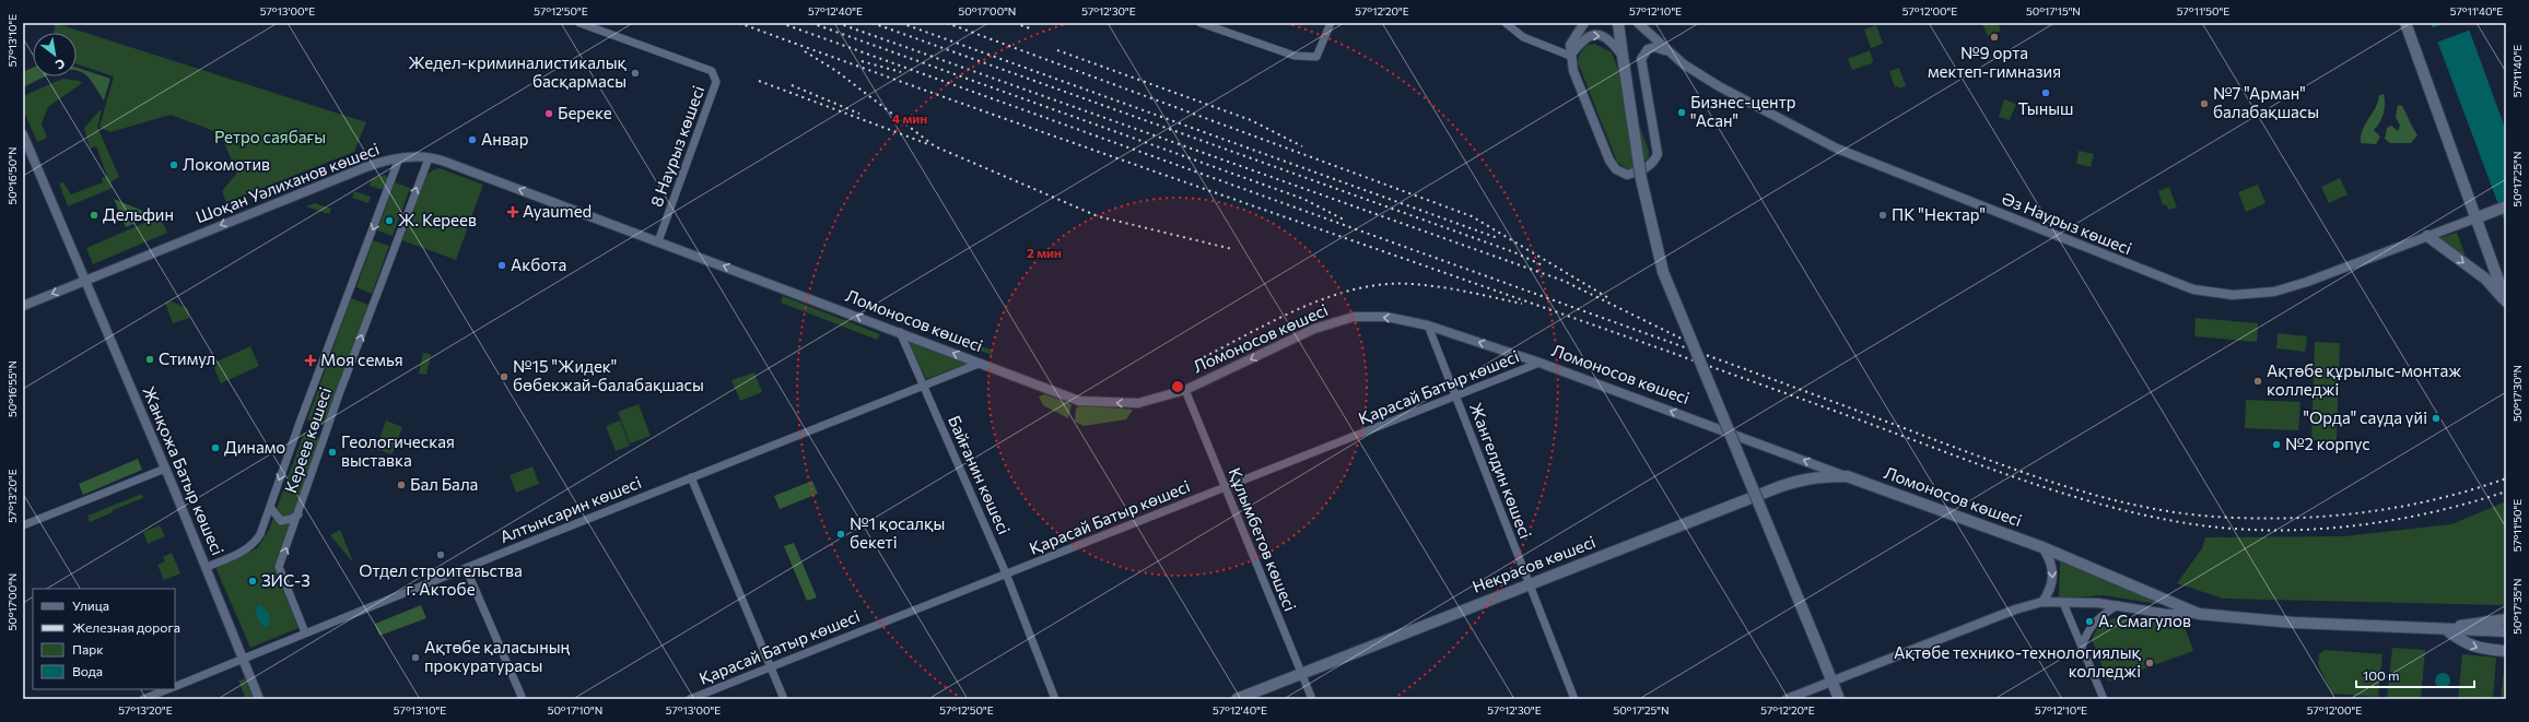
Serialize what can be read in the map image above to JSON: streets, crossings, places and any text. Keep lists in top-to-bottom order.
{
  "streets": {
    "main road": ["Ломоносов көшесі", "Некрасов көшесі"],
    "street": [
      "8 Наурыз көшесі",
      "Шоқан Уәлиханов көшесі",
      "Әз Наурыз көшесі",
      "Қарасай Батыр көшесі",
      "Кереев көшесі",
      "Жанқожа Батыр көшесі",
      "Жангелдин көшесі",
      "Байғанин көшесі",
      "Алтынсарин көшесі",
      "Құлымбетов көшесі"
    ]
  },
  "crossings": [
    ["8 Наурыз көшесі", "Ломоносов көшесі"],
    ["Шоқан Уәлиханов көшесі", "Ломоносов көшесі"],
    ["Шоқан Уәлиханов көшесі", "Кереев көшесі"],
    ["Шоқан Уәлиханов көшесі", "Жанқожа Батыр көшесі"],
    ["Ломоносов көшесі", "Қарасай Батыр көшесі"],
    ["Ломоносов көшесі", "Жангелдин көшесі"],
    ["Ломоносов көшесі", "Байғанин көшесі"],
    ["Ломоносов көшесі", "Алтынсарин көшесі"],
    ["Ломоносов көшесі", "Құлымбетов көшесі"],
    ["Ломоносов көшесі", "Некрасов көшесі"],
    ["Қарасай Батыр көшесі", "Жангелдин көшесі"],
    ["Қарасай Батыр көшесі", "Байғанин көшесі"],
    ["Қарасай Батыр көшесі", "Құлымбетов көшесі"],
    ["Кереев көшесі", "Жанқожа Батыр көшесі"],
    ["Кереев көшесі", "Алтынсарин көшесі"],
    ["Жанқожа Батыр көшесі", "Алтынсарин көшесі"],
    ["Жангелдин көшесі", "Некрасов көшесі"],
    ["Байғанин көшесі", "Алтынсарин көшесі"],
    ["Құлымбетов көшесі", "Некрасов көшесі"]
  ],
  "one_way": ["Шоқан Уәлиханов көшесі", "Ломоносов көшесі"],
  "parks": ["Ретро саябағы"],
  "places": {
    "other": [
      "№9 орта мектеп-гимназия",
      "Жедел-криминалистикалық басқармасы",
      "Тыныш",
      "№7 \"Арман\" балабақшасы",
      "Бизнес-центр \"Асан\"",
      "Береке",
      "Анвар",
      "Локомотив",
      "Дельфин",
      "ПК \"Нектар\"",
      "Ж. Кереев",
      "Акбота",
      "Стимул",
      "№15 \"Жидек\" бөбекжай-балабақшасы",
      "Ақтөбе құрылыс-монтаж колледжі",
      "\"Орда\" сауда үйі",
      "№2 корпус",
      "Динамо",
      "Геологическая выставка",
      "Бал Бала",
      "№1 қосалқы бекеті",
      "Отдел строительства г. Актобе",
      "ЗИС-3",
      "А. Смагулов",
      "Ақтөбе қаласының прокуратурасы",
      "Ақтөбе технико-технологиялық колледжі"
    ],
    "health": ["Ayaumed", "Моя семья"]
  },
  "legend": [
    "Улица",
    "Железная дорога",
    "Парк",
    "Вода"
  ],
  "scale_bar": "100 m",
  "north": "bottom right",
  "coordinates": [
    "57°13'00\"E",
    "57°12'50\"E",
    "57°12'40\"E",
    "50°17'00\"N",
    "57°12'30\"E",
    "57°12'20\"E",
    "57°12'10\"E",
    "57°12'00\"E",
    "50°17'15\"N",
    "57°11'50\"E",
    "57°11'40\"E",
    "57°13'10\"E",
    "50°16'50\"N",
    "50°17'25\"N",
    "50°16'55\"N",
    "50°17'30\"N",
    "57°13'20\"E",
    "50°17'35\"N",
    "50°17'10\"N"
  ],
  "rings": ["4 мин", "2 мин"]
}
